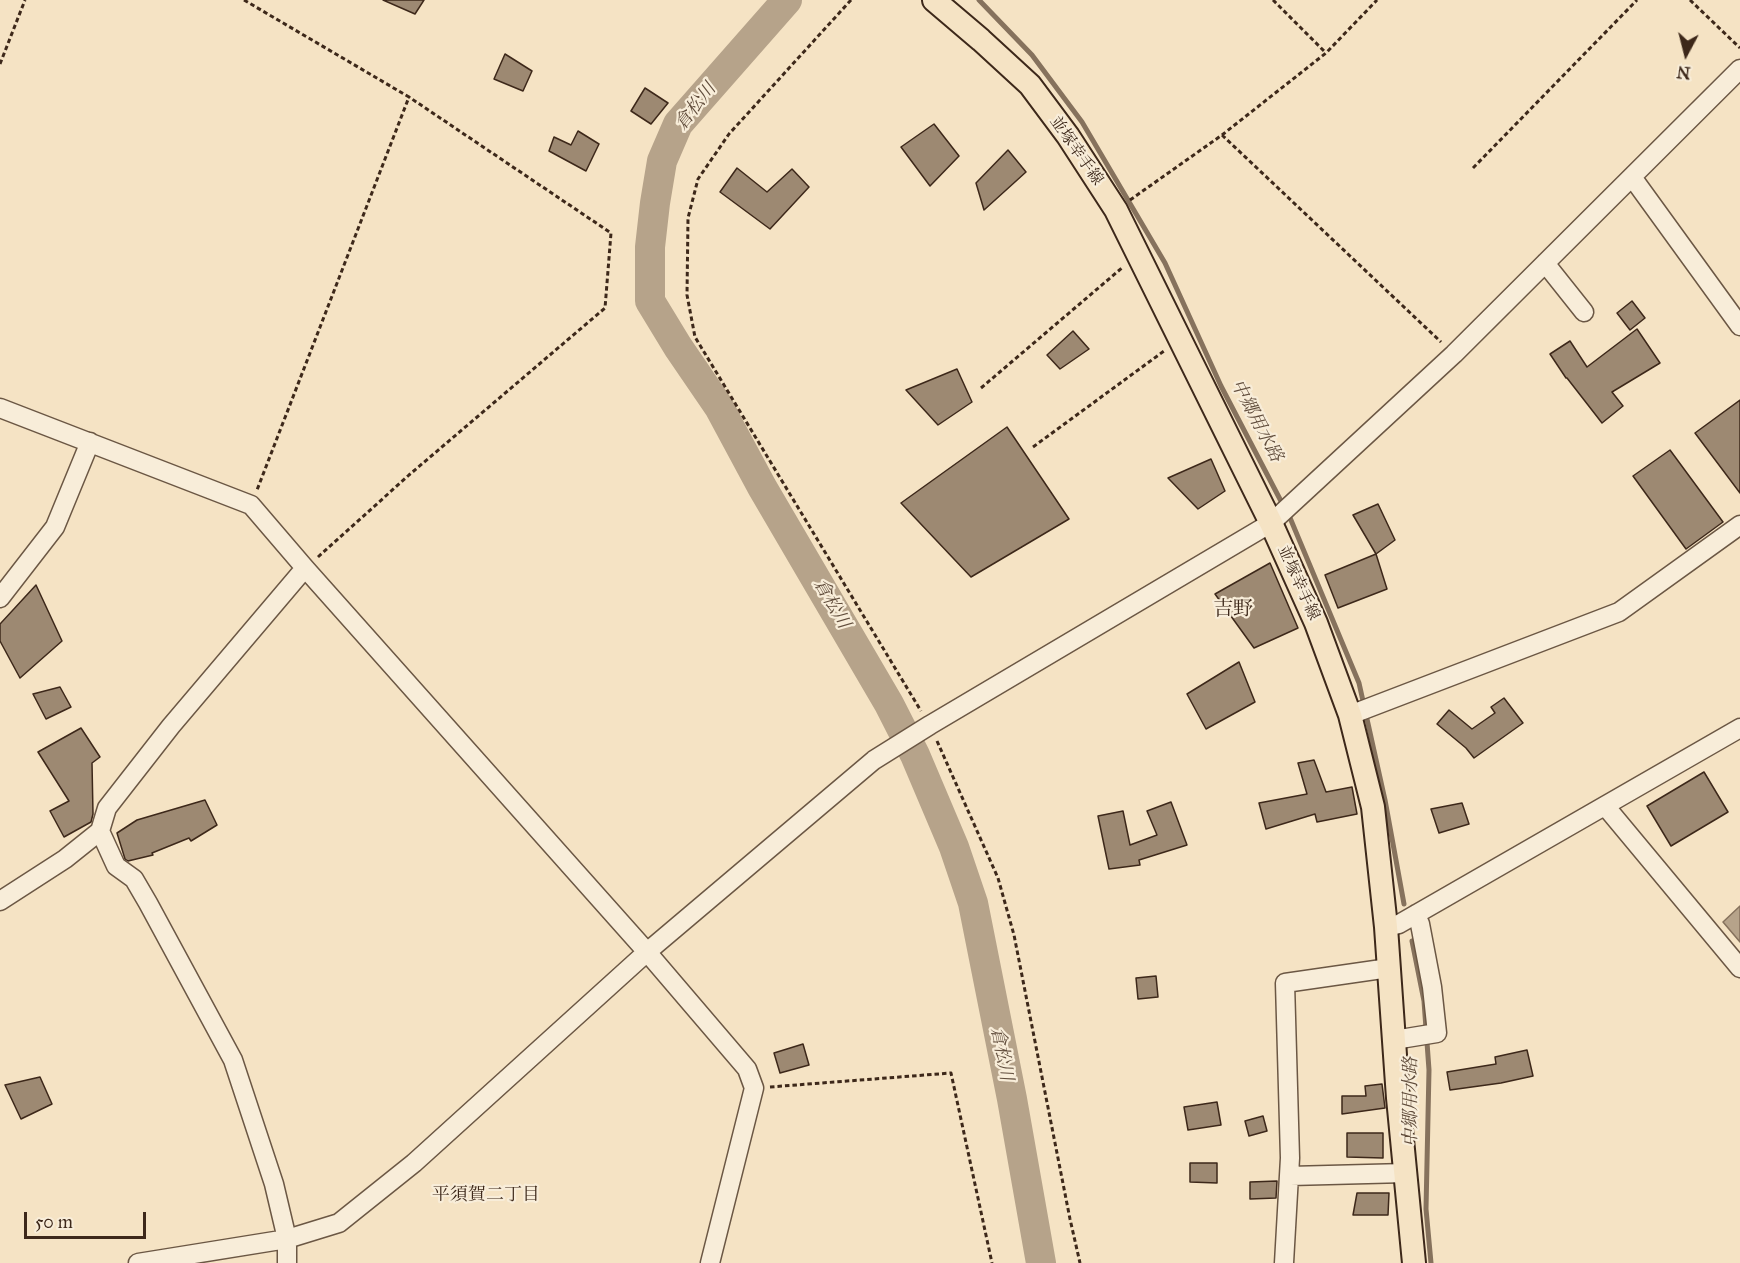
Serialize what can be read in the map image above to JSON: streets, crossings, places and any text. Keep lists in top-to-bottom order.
{
  "streets": {
    "main road": ["並塚幸手線"]
  },
  "districts": ["吉野", "平須賀二丁目"],
  "water": ["倉松川", "中郷用水路"],
  "scale_bar": "50 m",
  "north": "bottom"
}
